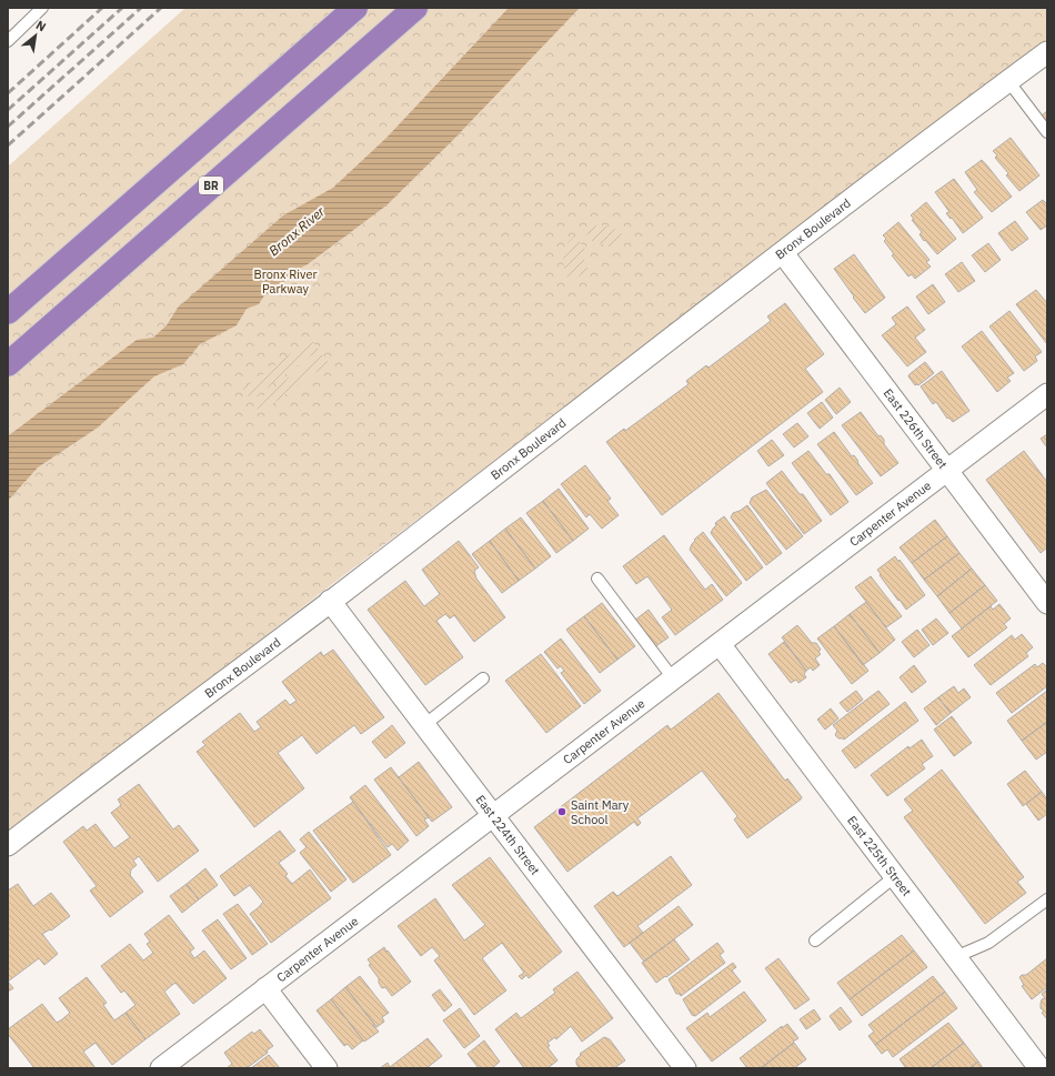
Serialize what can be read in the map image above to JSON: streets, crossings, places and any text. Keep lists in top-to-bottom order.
{
  "streets": {
    "highway": ["BR"],
    "street": [
      "Bronx Boulevard",
      "East 226th Street",
      "Carpenter Avenue",
      "East 224th Street",
      "East 225th Street"
    ]
  },
  "crossings": [
    ["Bronx Boulevard", "East 226th Street"],
    ["Bronx Boulevard", "East 224th Street"],
    ["East 226th Street", "Carpenter Avenue"],
    ["Carpenter Avenue", "East 224th Street"],
    ["Carpenter Avenue", "East 225th Street"]
  ],
  "water": ["Bronx River"],
  "parks": ["Bronx River Parkway"],
  "places": ["Saint Mary School"],
  "north": "top right"
}
